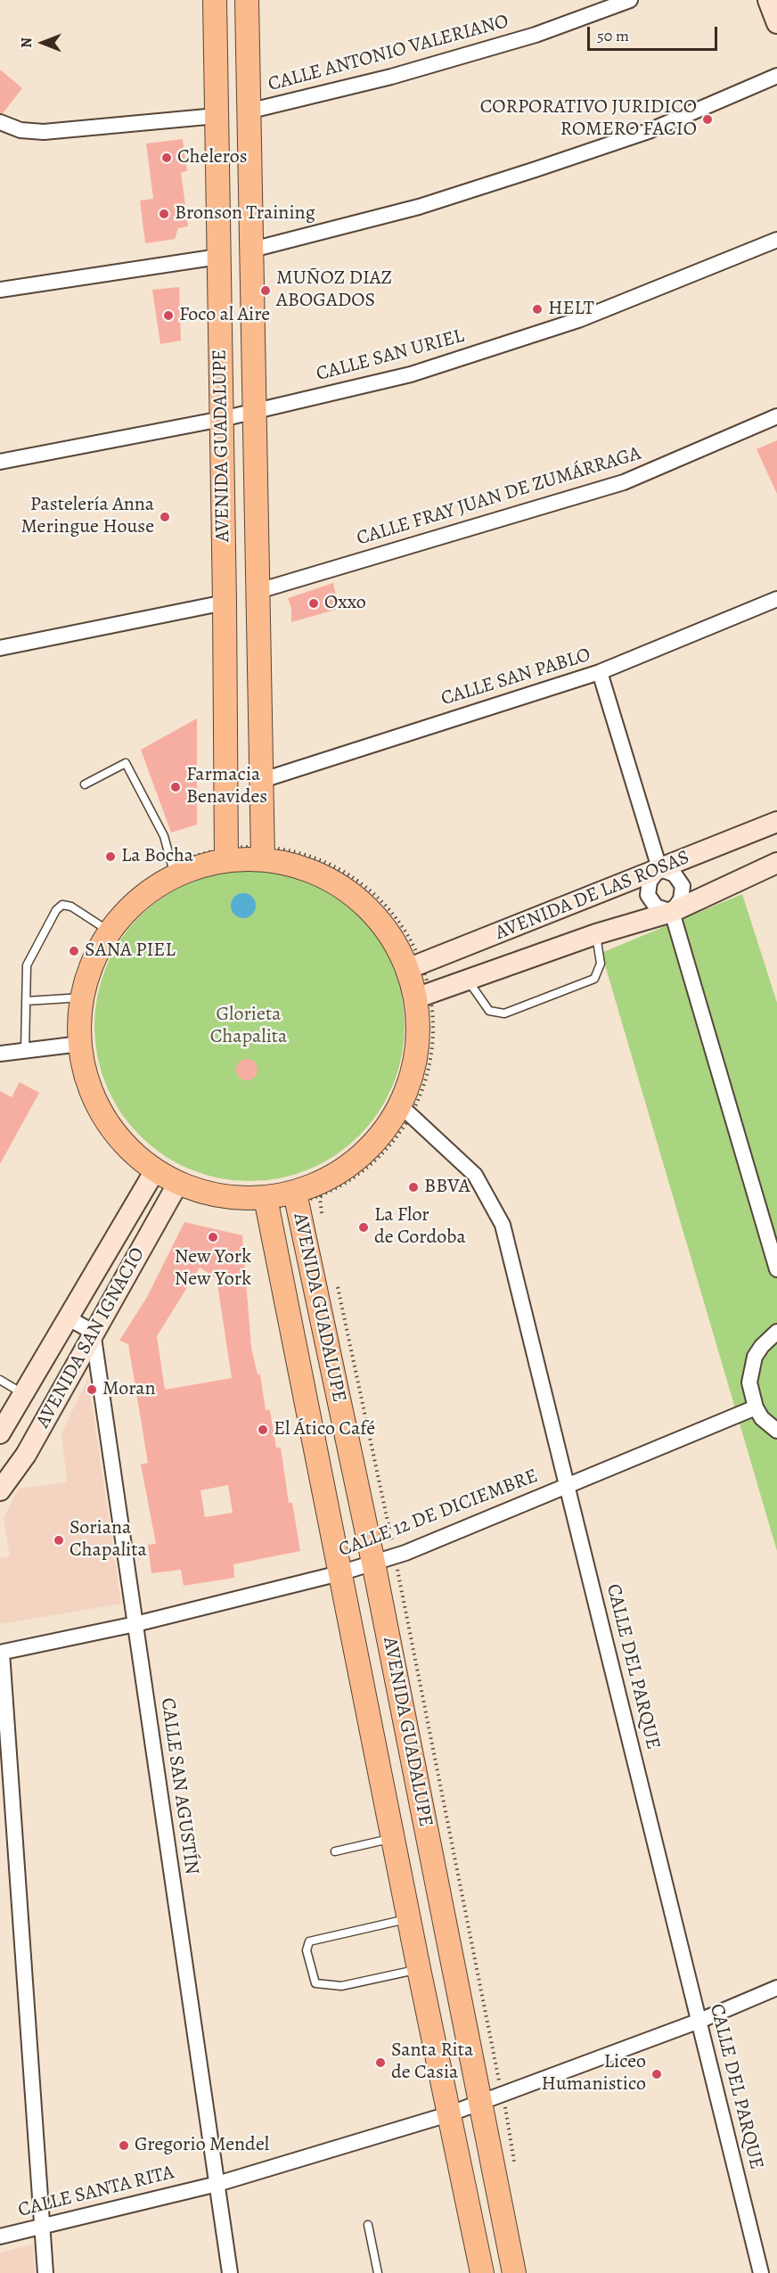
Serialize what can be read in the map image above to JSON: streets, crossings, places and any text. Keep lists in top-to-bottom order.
{
  "streets": {
    "main road": ["AVENIDA GUADALUPE"],
    "street": [
      "CALLE ANTONIO VALERIANO",
      "CALLE SAN URIEL",
      "CALLE FRAY JUAN DE ZUMÁRRAGA",
      "CALLE SAN PABLO",
      "AVENIDA DE LAS ROSAS",
      "AVENIDA SAN IGNACIO",
      "CALLE 12 DE DICIEMBRE",
      "CALLE DEL PARQUE",
      "CALLE SAN AGUSTÍN",
      "CALLE SANTA RITA"
    ]
  },
  "crossings": [
    ["CALLE ANTONIO VALERIANO", "AVENIDA GUADALUPE"],
    ["CALLE SAN URIEL", "AVENIDA GUADALUPE"],
    ["AVENIDA GUADALUPE", "CALLE FRAY JUAN DE ZUMÁRRAGA"],
    ["AVENIDA GUADALUPE", "CALLE SAN PABLO"],
    ["AVENIDA GUADALUPE", "CALLE 12 DE DICIEMBRE"],
    ["AVENIDA GUADALUPE", "CALLE SANTA RITA"],
    ["AVENIDA SAN IGNACIO", "CALLE SAN AGUSTÍN"],
    ["CALLE 12 DE DICIEMBRE", "CALLE DEL PARQUE"],
    ["CALLE 12 DE DICIEMBRE", "CALLE SAN AGUSTÍN"],
    ["CALLE DEL PARQUE", "CALLE SANTA RITA"],
    ["CALLE SAN AGUSTÍN", "CALLE SANTA RITA"]
  ],
  "parks": ["Glorieta Chapalita"],
  "places": [
    "CORPORATIVO JURIDICO ROMERO FACIO",
    "Cheleros",
    "Bronson Training",
    "MUÑOZ DIAZ ABOGADOS",
    "HELT",
    "Foco al Aire",
    "Pastelería Anna Meringue House",
    "Oxxo",
    "Farmacia Benavides",
    "La Bocha",
    "SANA PIEL",
    "BBVA",
    "La Flor de Cordoba",
    "New York New York",
    "Moran",
    "El Ático Café",
    "Soriana Chapalita",
    "Santa Rita de Casia",
    "Liceo Humanistico",
    "Gregorio Mendel"
  ],
  "scale_bar": "50 m",
  "north": "left"
}
